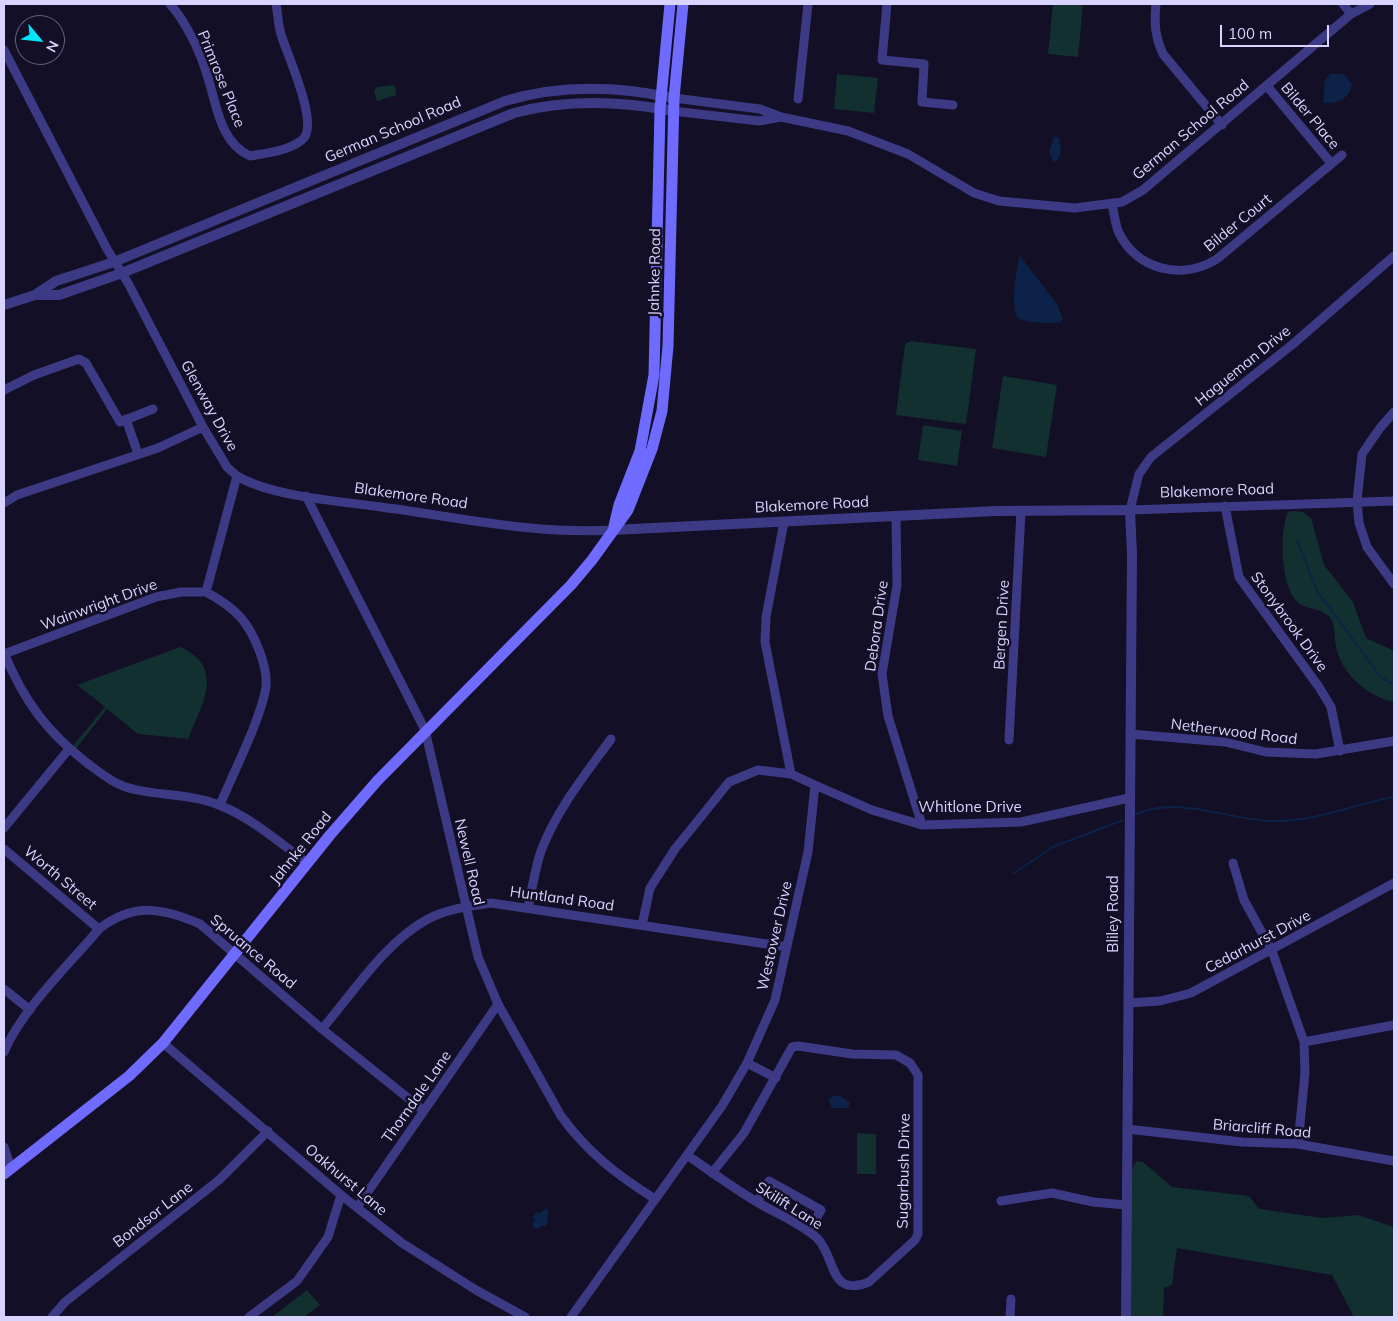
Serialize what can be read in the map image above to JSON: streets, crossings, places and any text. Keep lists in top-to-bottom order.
{
  "streets": {
    "main road": ["Jahnke Road"],
    "street": [
      "Primrose Place",
      "Bilder Place",
      "German School Road",
      "Bilder Court",
      "Hagueman Drive",
      "Glenway Drive",
      "Blakemore Road",
      "Wainwright Drive",
      "Stonybrook Drive",
      "Bergen Drive",
      "Debora Drive",
      "Netherwood Road",
      "Whitlone Drive",
      "Newell Road",
      "Worth Street",
      "Huntland Road",
      "Bliley Road",
      "Westower Drive",
      "Cedarhurst Drive",
      "Spruance Road",
      "Thorndale Lane",
      "Briarcliff Road",
      "Sugarbush Drive",
      "Oakhurst Lane",
      "Skilift Lane",
      "Bondsor Lane"
    ]
  },
  "crossings": [
    ["Bilder Place", "German School Road"],
    ["Bilder Place", "Bilder Court"],
    ["German School Road", "Bilder Court"],
    ["German School Road", "Jahnke Road"],
    ["German School Road", "Glenway Drive"],
    ["Jahnke Road", "Blakemore Road"],
    ["Jahnke Road", "Newell Road"],
    ["Jahnke Road", "Spruance Road"],
    ["Jahnke Road", "Oakhurst Lane"],
    ["Hagueman Drive", "Blakemore Road"],
    ["Hagueman Drive", "Bliley Road"],
    ["Glenway Drive", "Blakemore Road"],
    ["Blakemore Road", "Stonybrook Drive"],
    ["Blakemore Road", "Bergen Drive"],
    ["Blakemore Road", "Debora Drive"],
    ["Blakemore Road", "Newell Road"],
    ["Blakemore Road", "Bliley Road"],
    ["Stonybrook Drive", "Netherwood Road"],
    ["Debora Drive", "Whitlone Drive"],
    ["Netherwood Road", "Bliley Road"],
    ["Whitlone Drive", "Bliley Road"],
    ["Whitlone Drive", "Westower Drive"],
    ["Newell Road", "Huntland Road"],
    ["Newell Road", "Westower Drive"],
    ["Newell Road", "Thorndale Lane"],
    ["Worth Street", "Spruance Road"],
    ["Huntland Road", "Westower Drive"],
    ["Huntland Road", "Spruance Road"],
    ["Bliley Road", "Cedarhurst Drive"],
    ["Bliley Road", "Briarcliff Road"],
    ["Westower Drive", "Skilift Lane"],
    ["Spruance Road", "Thorndale Lane"],
    ["Thorndale Lane", "Oakhurst Lane"],
    ["Sugarbush Drive", "Skilift Lane"],
    ["Oakhurst Lane", "Bondsor Lane"]
  ],
  "scale_bar": "100 m",
  "north": "bottom right"
}
